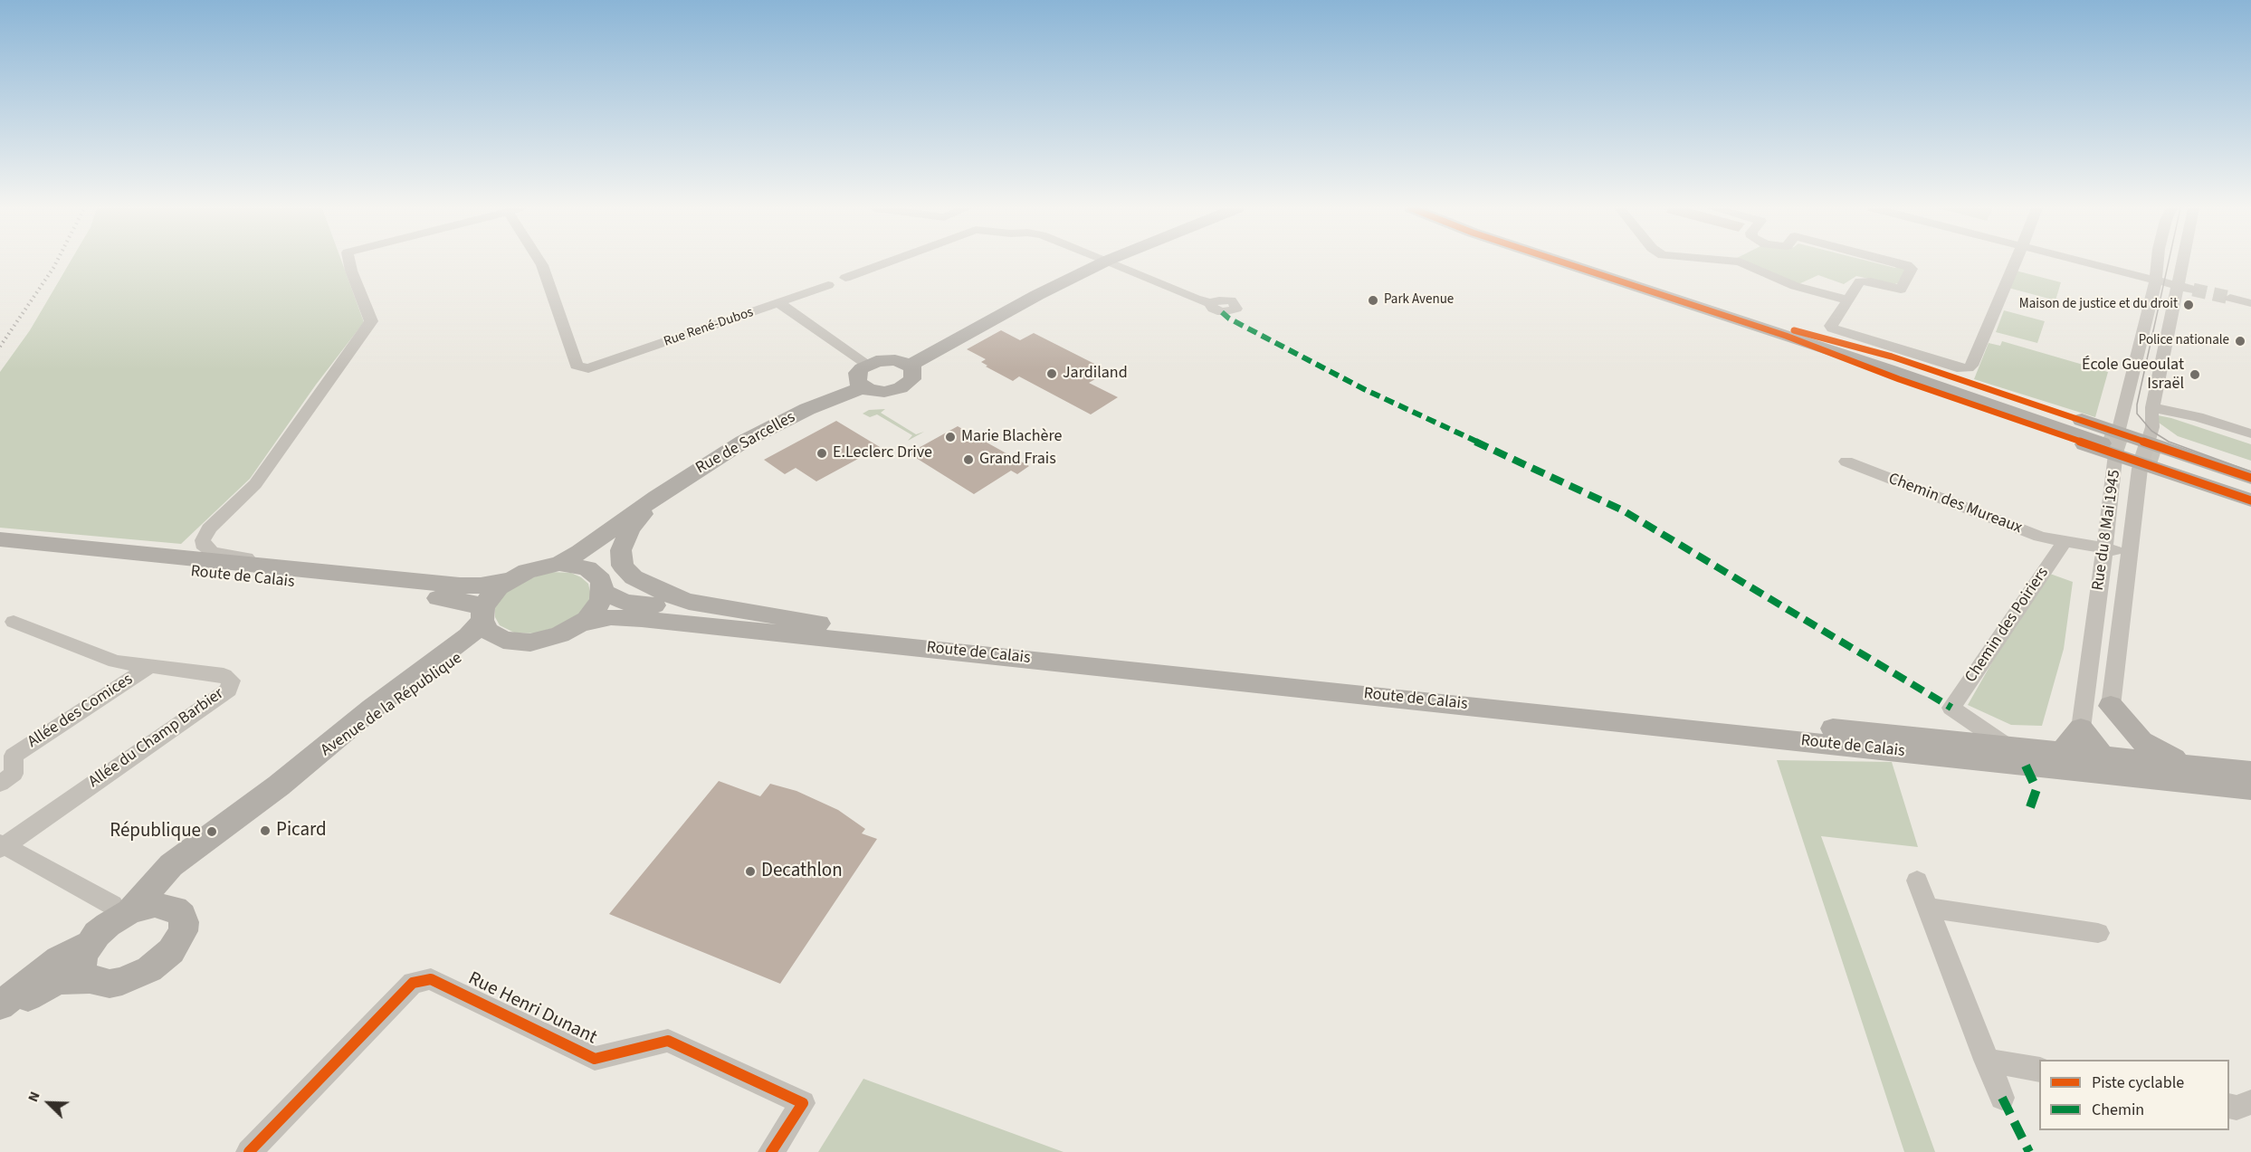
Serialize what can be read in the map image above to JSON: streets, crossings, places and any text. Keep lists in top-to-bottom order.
{
  "streets": {
    "main road": ["Rue de Sarcelles", "Route de Calais", "Avenue de la République"],
    "street": [
      "Rue René-Dubos",
      "Chemin des Mureaux",
      "Rue du 8 Mai 1945",
      "Chemin des Poiriers",
      "Allée des Comices",
      "Allée du Champ Barbier",
      "Rue Henri Dunant"
    ]
  },
  "crossings": [
    ["Rue de Sarcelles", "Route de Calais"],
    ["Rue de Sarcelles", "Avenue de la République"],
    ["Chemin des Mureaux", "Rue du 8 Mai 1945"],
    ["Chemin des Mureaux", "Chemin des Poiriers"],
    ["Route de Calais", "Chemin des Poiriers"],
    ["Route de Calais", "Avenue de la République"],
    ["Allée des Comices", "Allée du Champ Barbier"]
  ],
  "places": [
    "Park Avenue",
    "Maison de justice et du droit",
    "Police nationale",
    "Jardiland",
    "École Gueoulat Israël",
    "Marie Blachère",
    "E.Leclerc Drive",
    "Grand Frais",
    "Picard",
    "République",
    "Decathlon"
  ],
  "legend": ["Piste cyclable", "Chemin"],
  "north": "top left"
}
